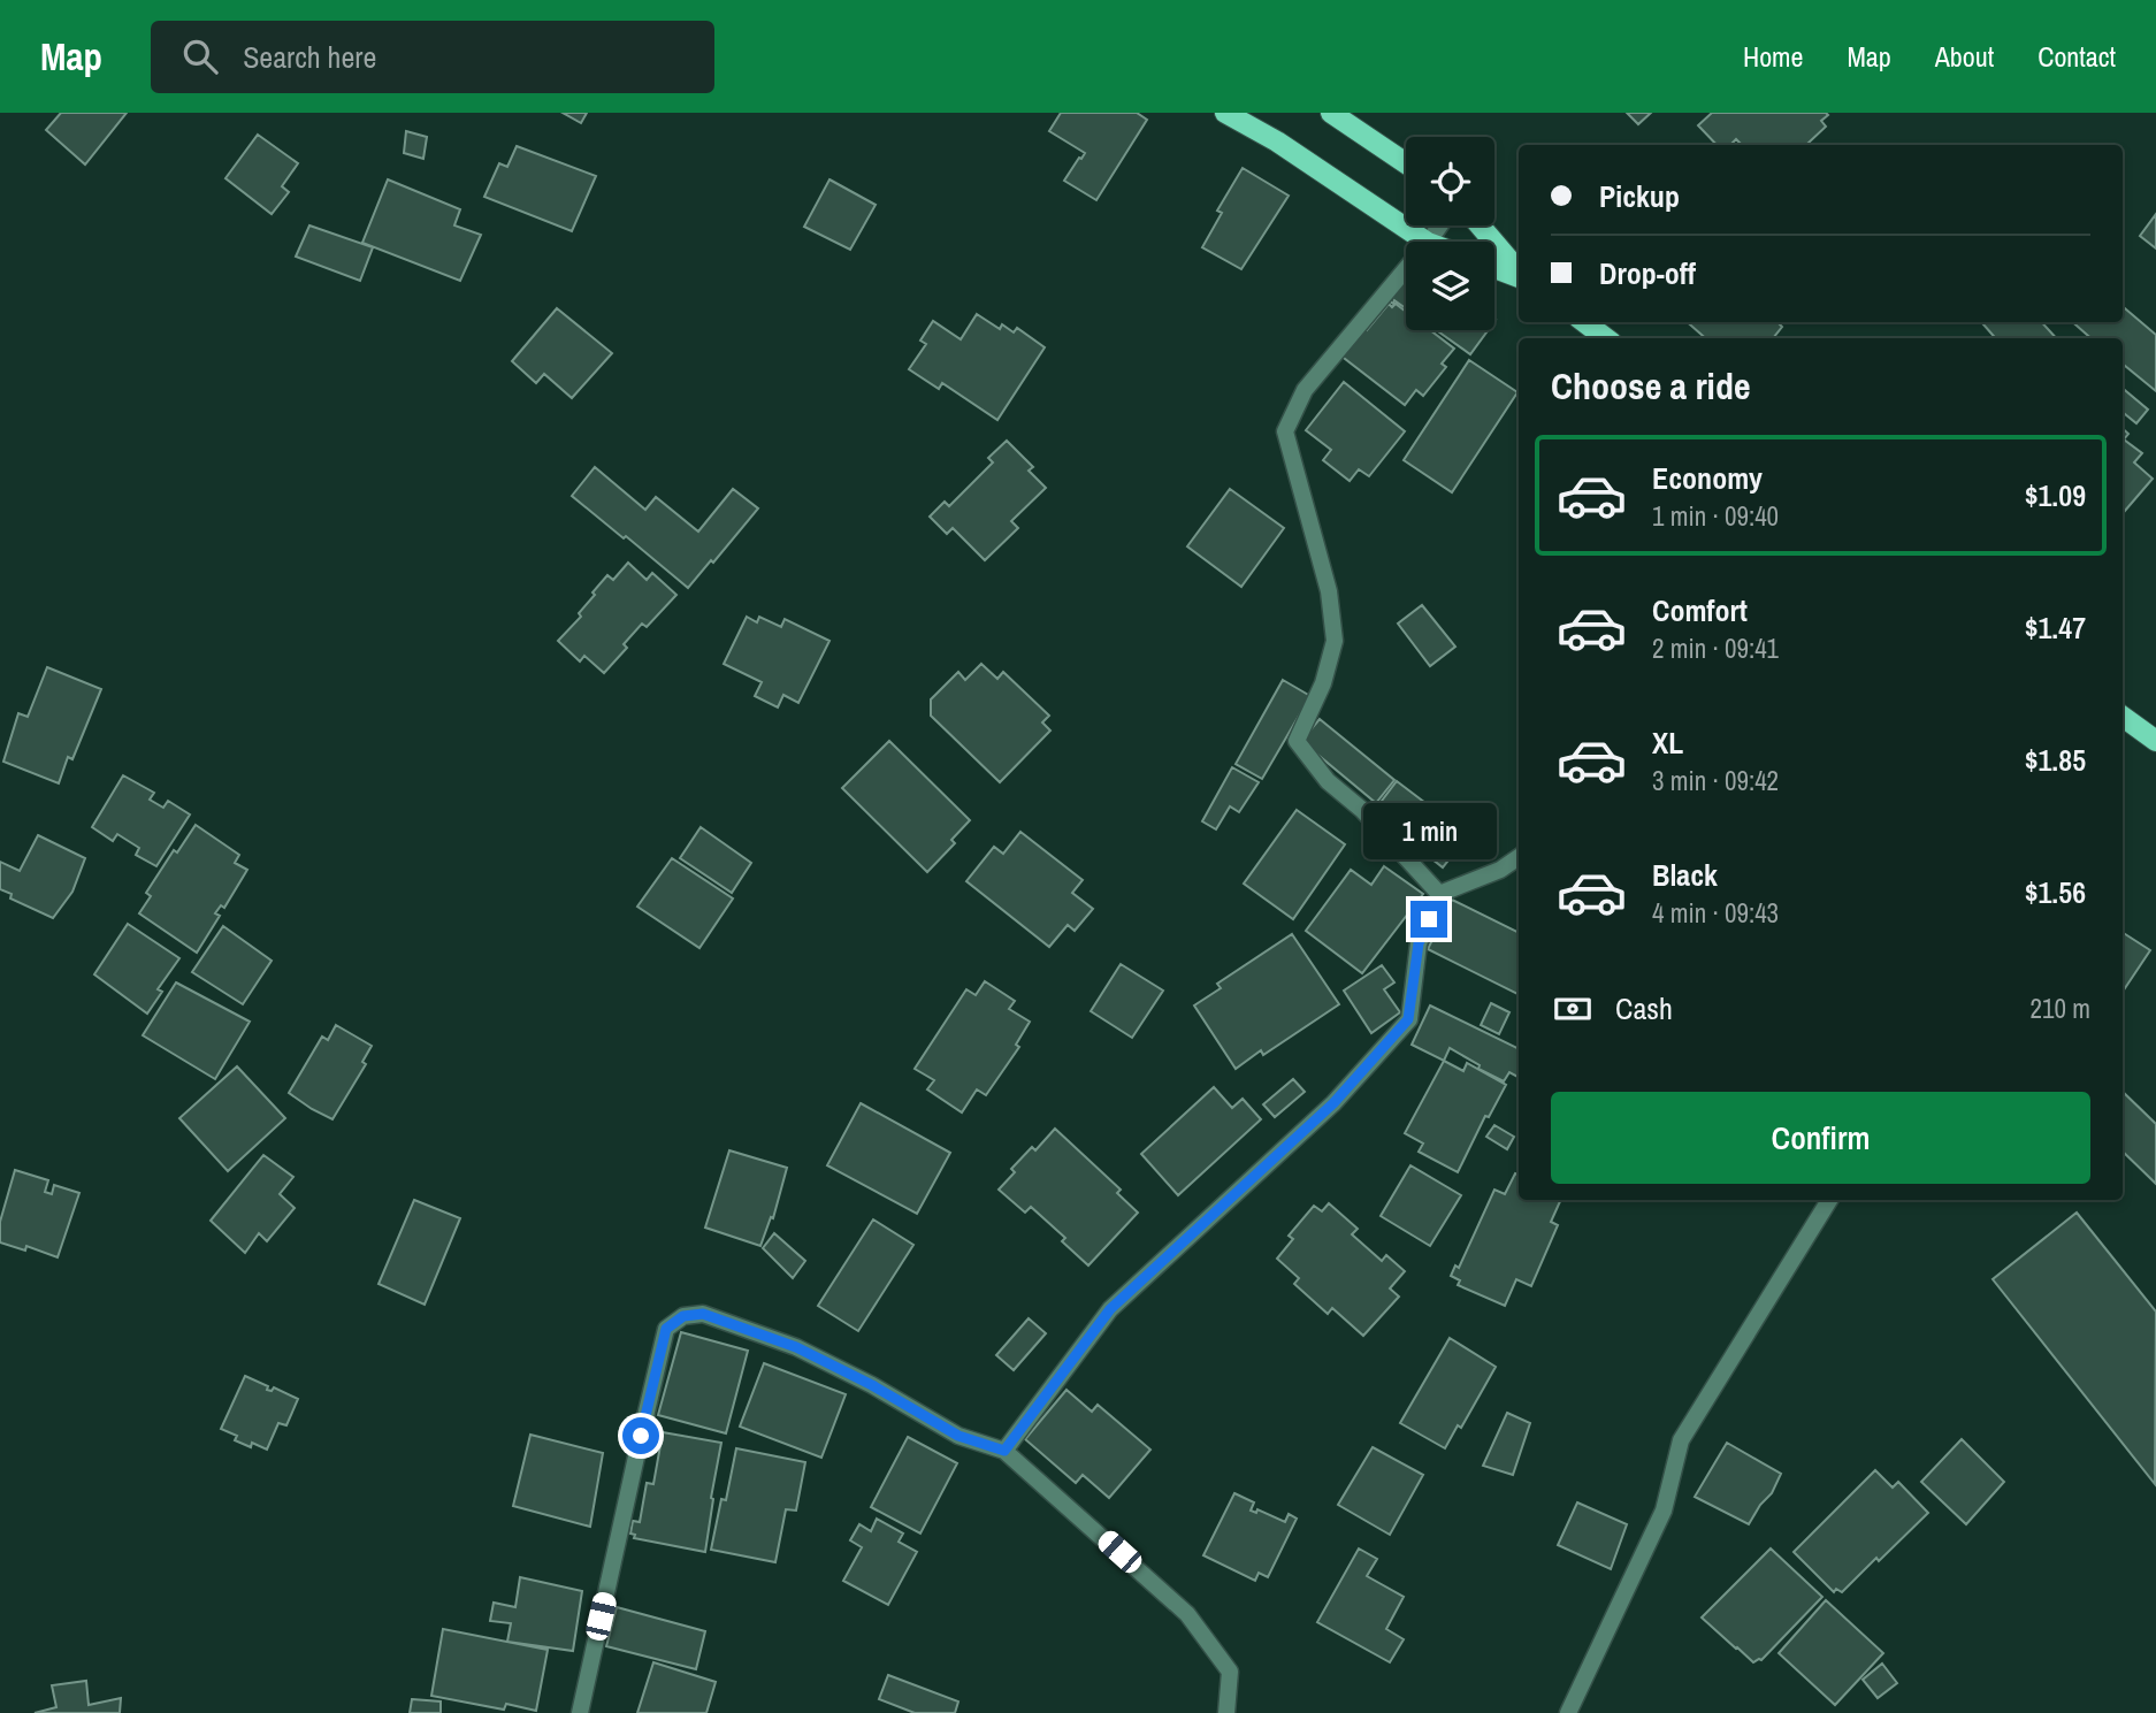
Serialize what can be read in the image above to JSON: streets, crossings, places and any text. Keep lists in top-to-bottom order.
{
  "page": {
    "header": "Map",
    "search": "Search here",
    "nav": [
      "Home",
      "Map",
      "About",
      "Contact"
    ],
    "banner": ["Pickup", "Drop-off"],
    "heading": "Choose a ride",
    "list": [
      {
        "name": "Economy",
        "note": "1 min · 09:40",
        "value": "$1.09"
      },
      {
        "name": "Comfort",
        "note": "2 min · 09:41",
        "value": "$1.47"
      },
      {
        "name": "XL",
        "note": "3 min · 09:42",
        "value": "$1.85"
      },
      {
        "name": "Black",
        "note": "4 min · 09:43",
        "value": "$1.56"
      }
    ],
    "bubble": "1 min",
    "pay": ["Cash", "210 m"],
    "buttons": "Confirm"
  }
}
